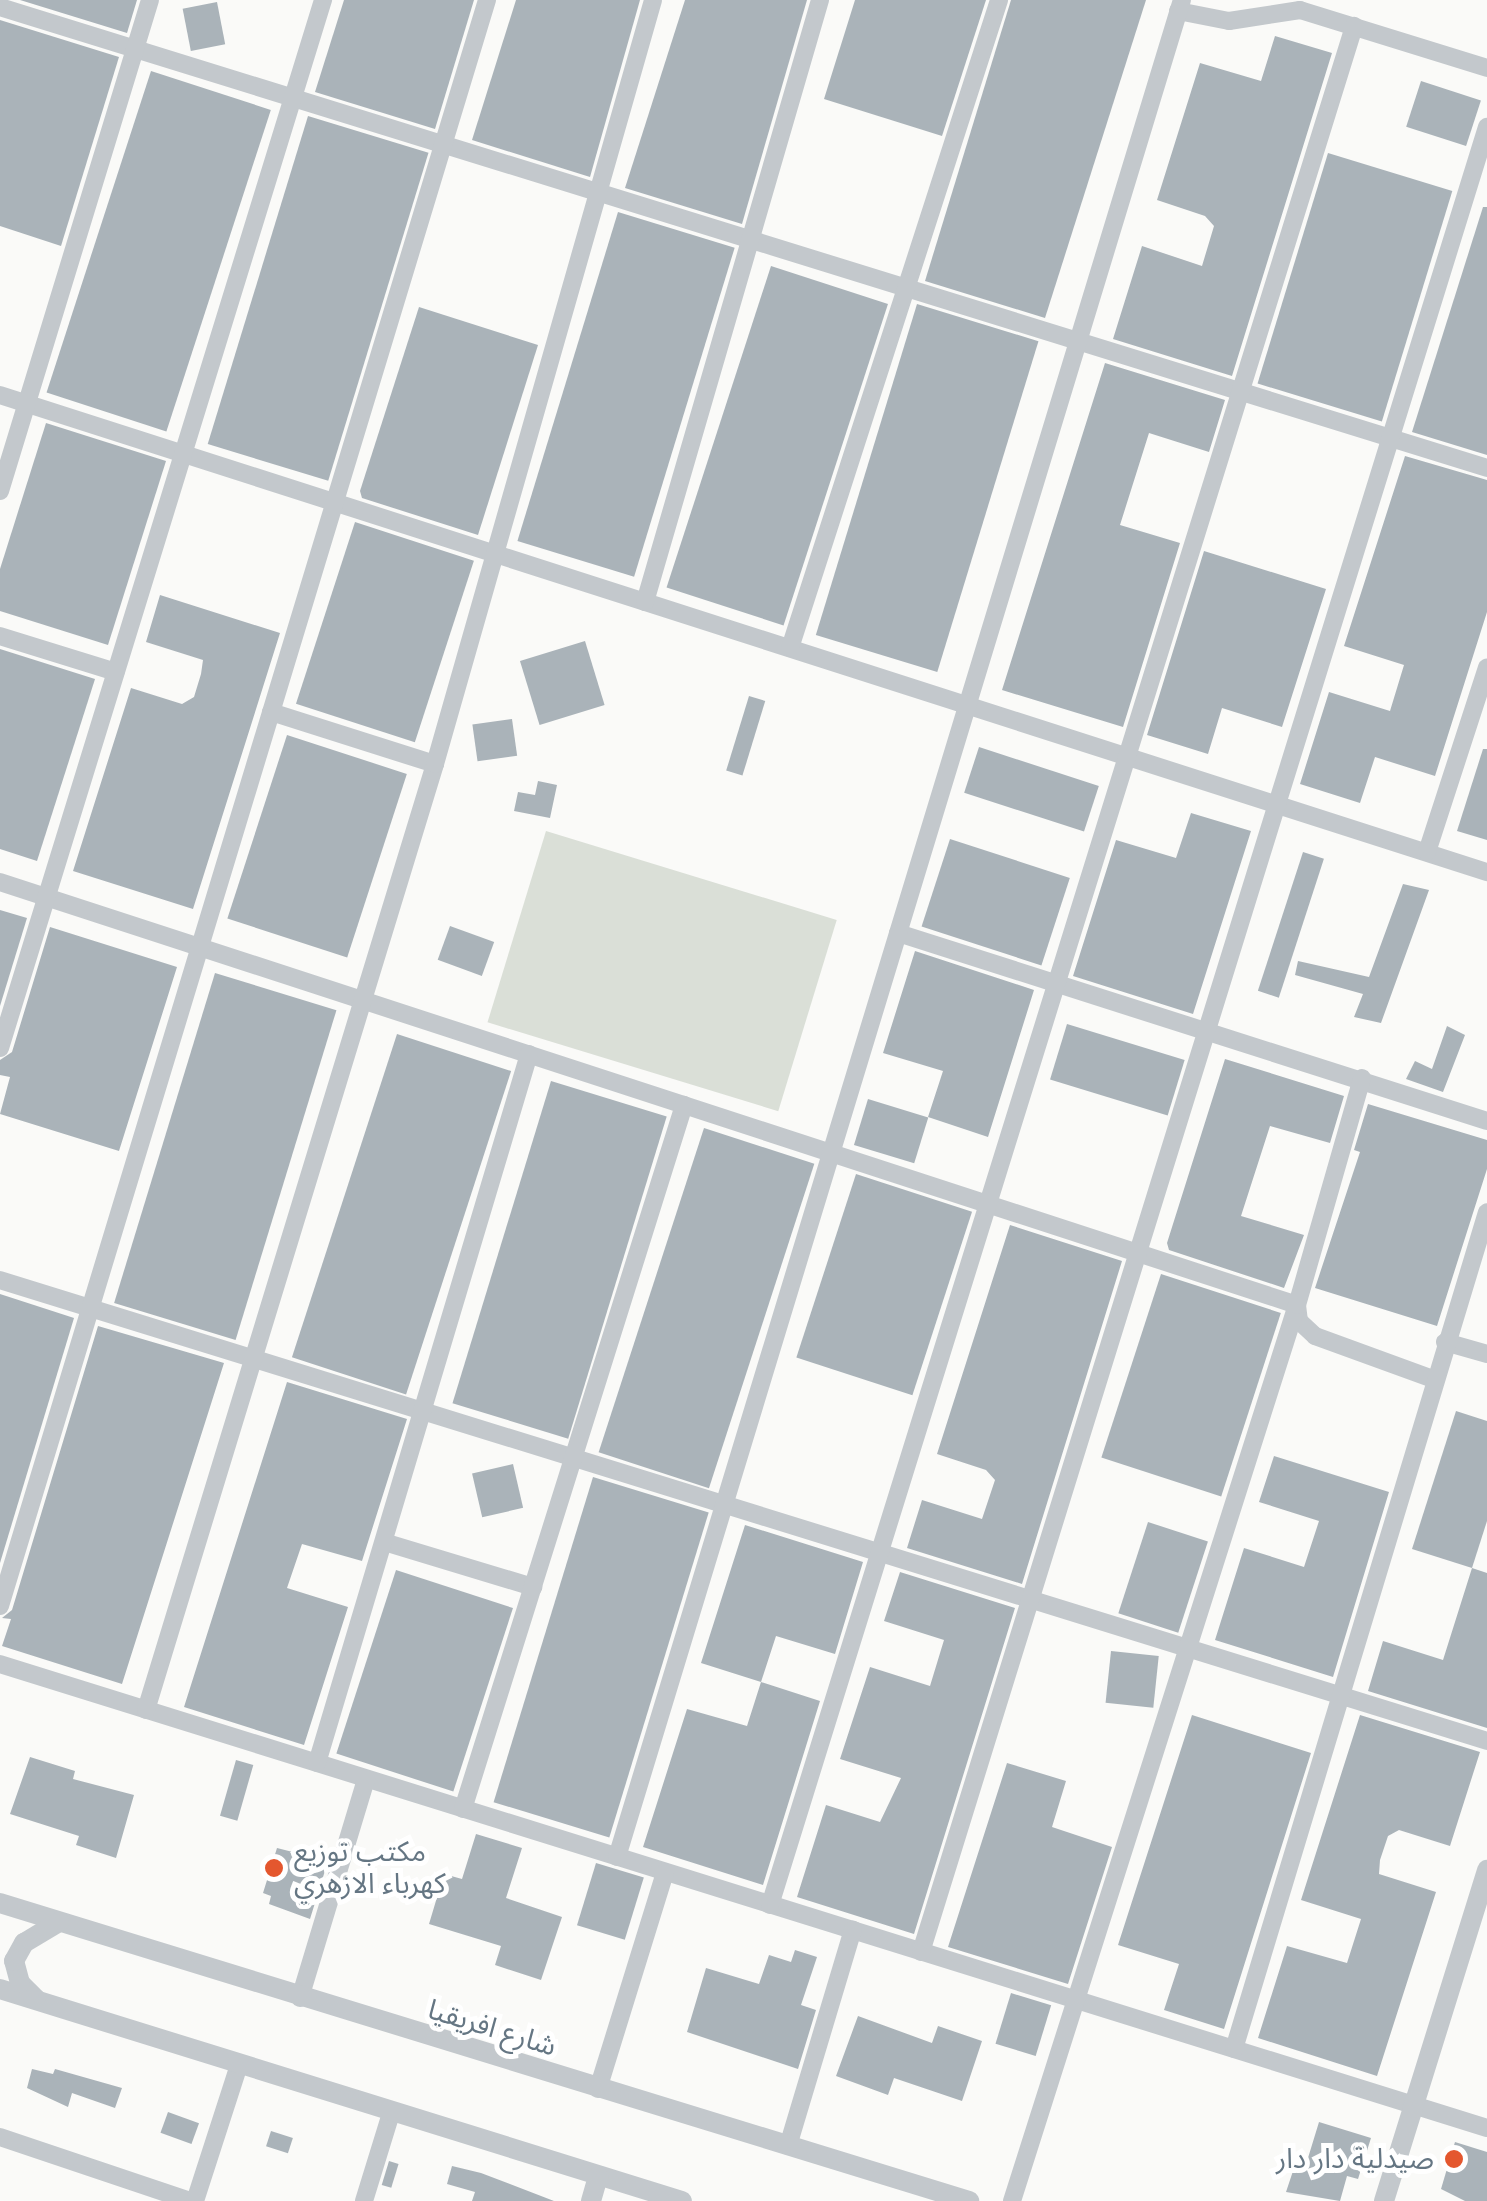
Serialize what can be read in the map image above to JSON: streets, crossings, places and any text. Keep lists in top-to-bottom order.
{
  "streets": {
    "street": ["شارع افريقيا"]
  },
  "places": ["مكتب توزيع كهرباء الازهري", "صيدلية دار دار"]
}
